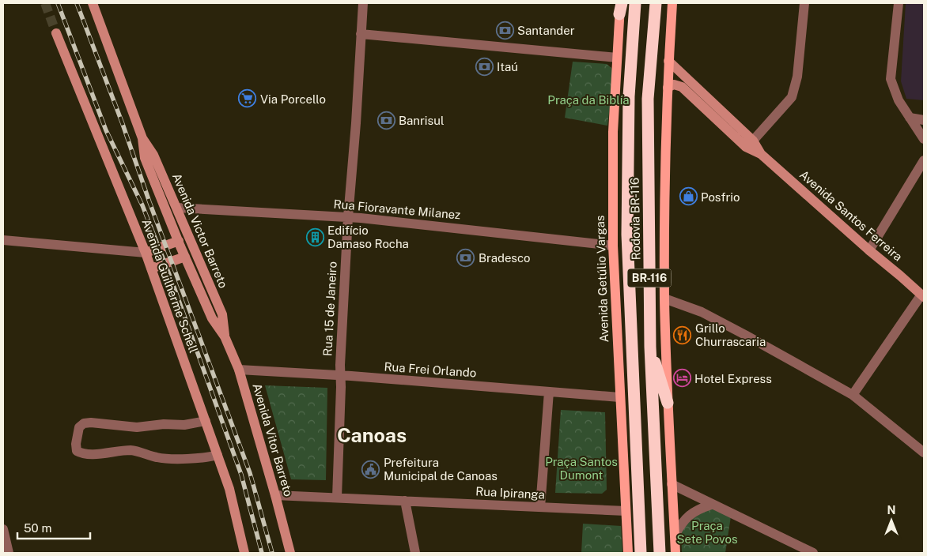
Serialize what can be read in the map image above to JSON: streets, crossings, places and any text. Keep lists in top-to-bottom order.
{
  "streets": {
    "highway": ["Rodovia BR-116", "BR-116"],
    "main road": [
      "Avenida Santos Ferreira",
      "Avenida Victor Barreto",
      "Avenida Getúlio Vargas",
      "Avenida Guilherme Schell",
      "Avenida Vitor Barreto"
    ],
    "street": [
      "Rua Fioravante Milanez",
      "Rua 15 de Janeiro",
      "Rua Frei Orlando",
      "Rua Ipiranga"
    ]
  },
  "crossings": [
    ["Rua Fioravante Milanez", "Avenida Victor Barreto"],
    ["Rua Fioravante Milanez", "Avenida Getúlio Vargas"],
    ["Rua Fioravante Milanez", "Rua 15 de Janeiro"],
    ["Rodovia BR-116", "BR-116"],
    ["Avenida Victor Barreto", "Avenida Vitor Barreto"],
    ["Avenida Getúlio Vargas", "Rua Frei Orlando"],
    ["Avenida Getúlio Vargas", "Rua Ipiranga"],
    ["Rua 15 de Janeiro", "Rua Frei Orlando"],
    ["Rua 15 de Janeiro", "Rua Ipiranga"],
    ["Rua Frei Orlando", "Avenida Vitor Barreto"],
    ["Avenida Vitor Barreto", "Rua Ipiranga"]
  ],
  "districts": ["Canoas"],
  "parks": ["Praça da Biblía", "Praça Santos Dumont", "Praça Sete Povos"],
  "places": {
    "bank": [
      "Santander",
      "Itaú",
      "Banrisul",
      "Bradesco"
    ],
    "supermarket": ["Via Porcello"],
    "shop": ["Posfrio"],
    "building": ["Edifício Damaso Rocha"],
    "restaurant": ["Grillo Churrascaria"],
    "hotel": ["Hotel Express"],
    "public building": ["Prefeitura Municipal de Canoas"]
  },
  "scale_bar": "50 m",
  "north": "top"
}
